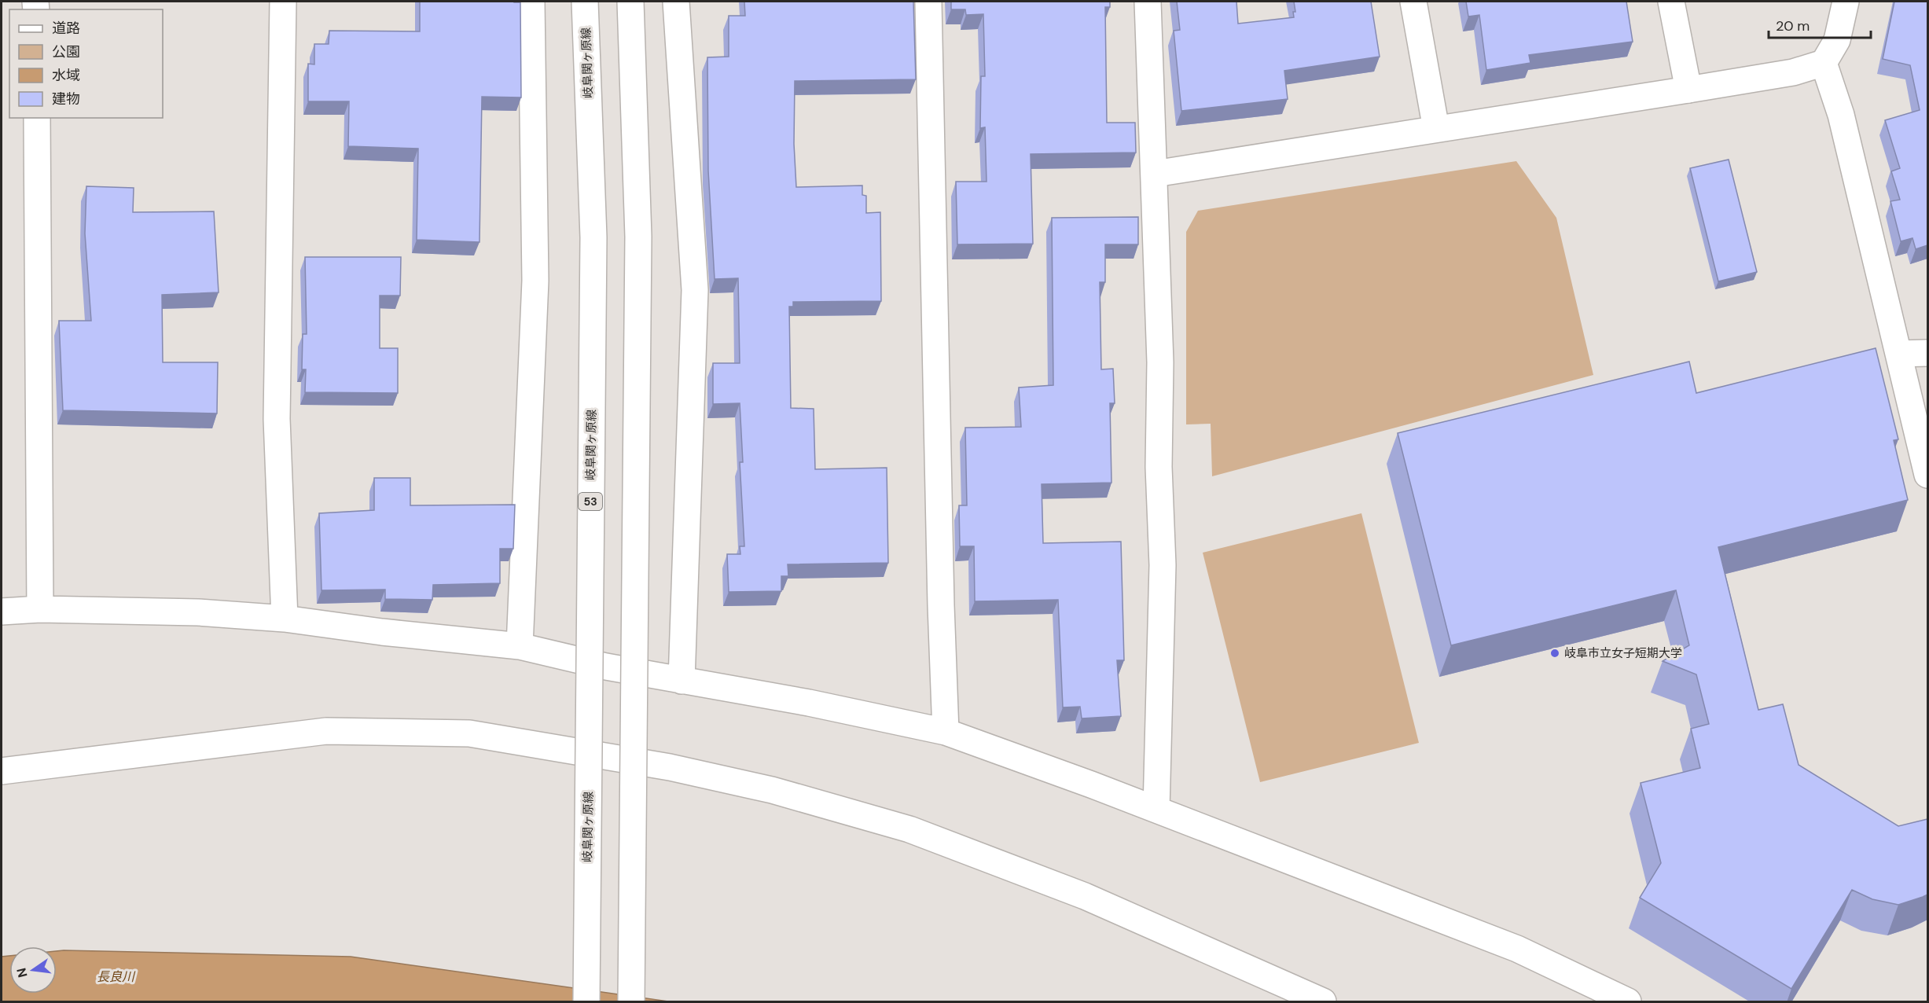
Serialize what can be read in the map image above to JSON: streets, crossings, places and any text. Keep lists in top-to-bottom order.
{
  "streets": {
    "street": ["岐阜関ヶ原線", "53"]
  },
  "water": ["長良川"],
  "places": ["岐阜市立女子短期大学"],
  "legend": [
    "道路",
    "公園",
    "水域",
    "建物"
  ],
  "scale_bar": "20 m",
  "north": "left"
}
